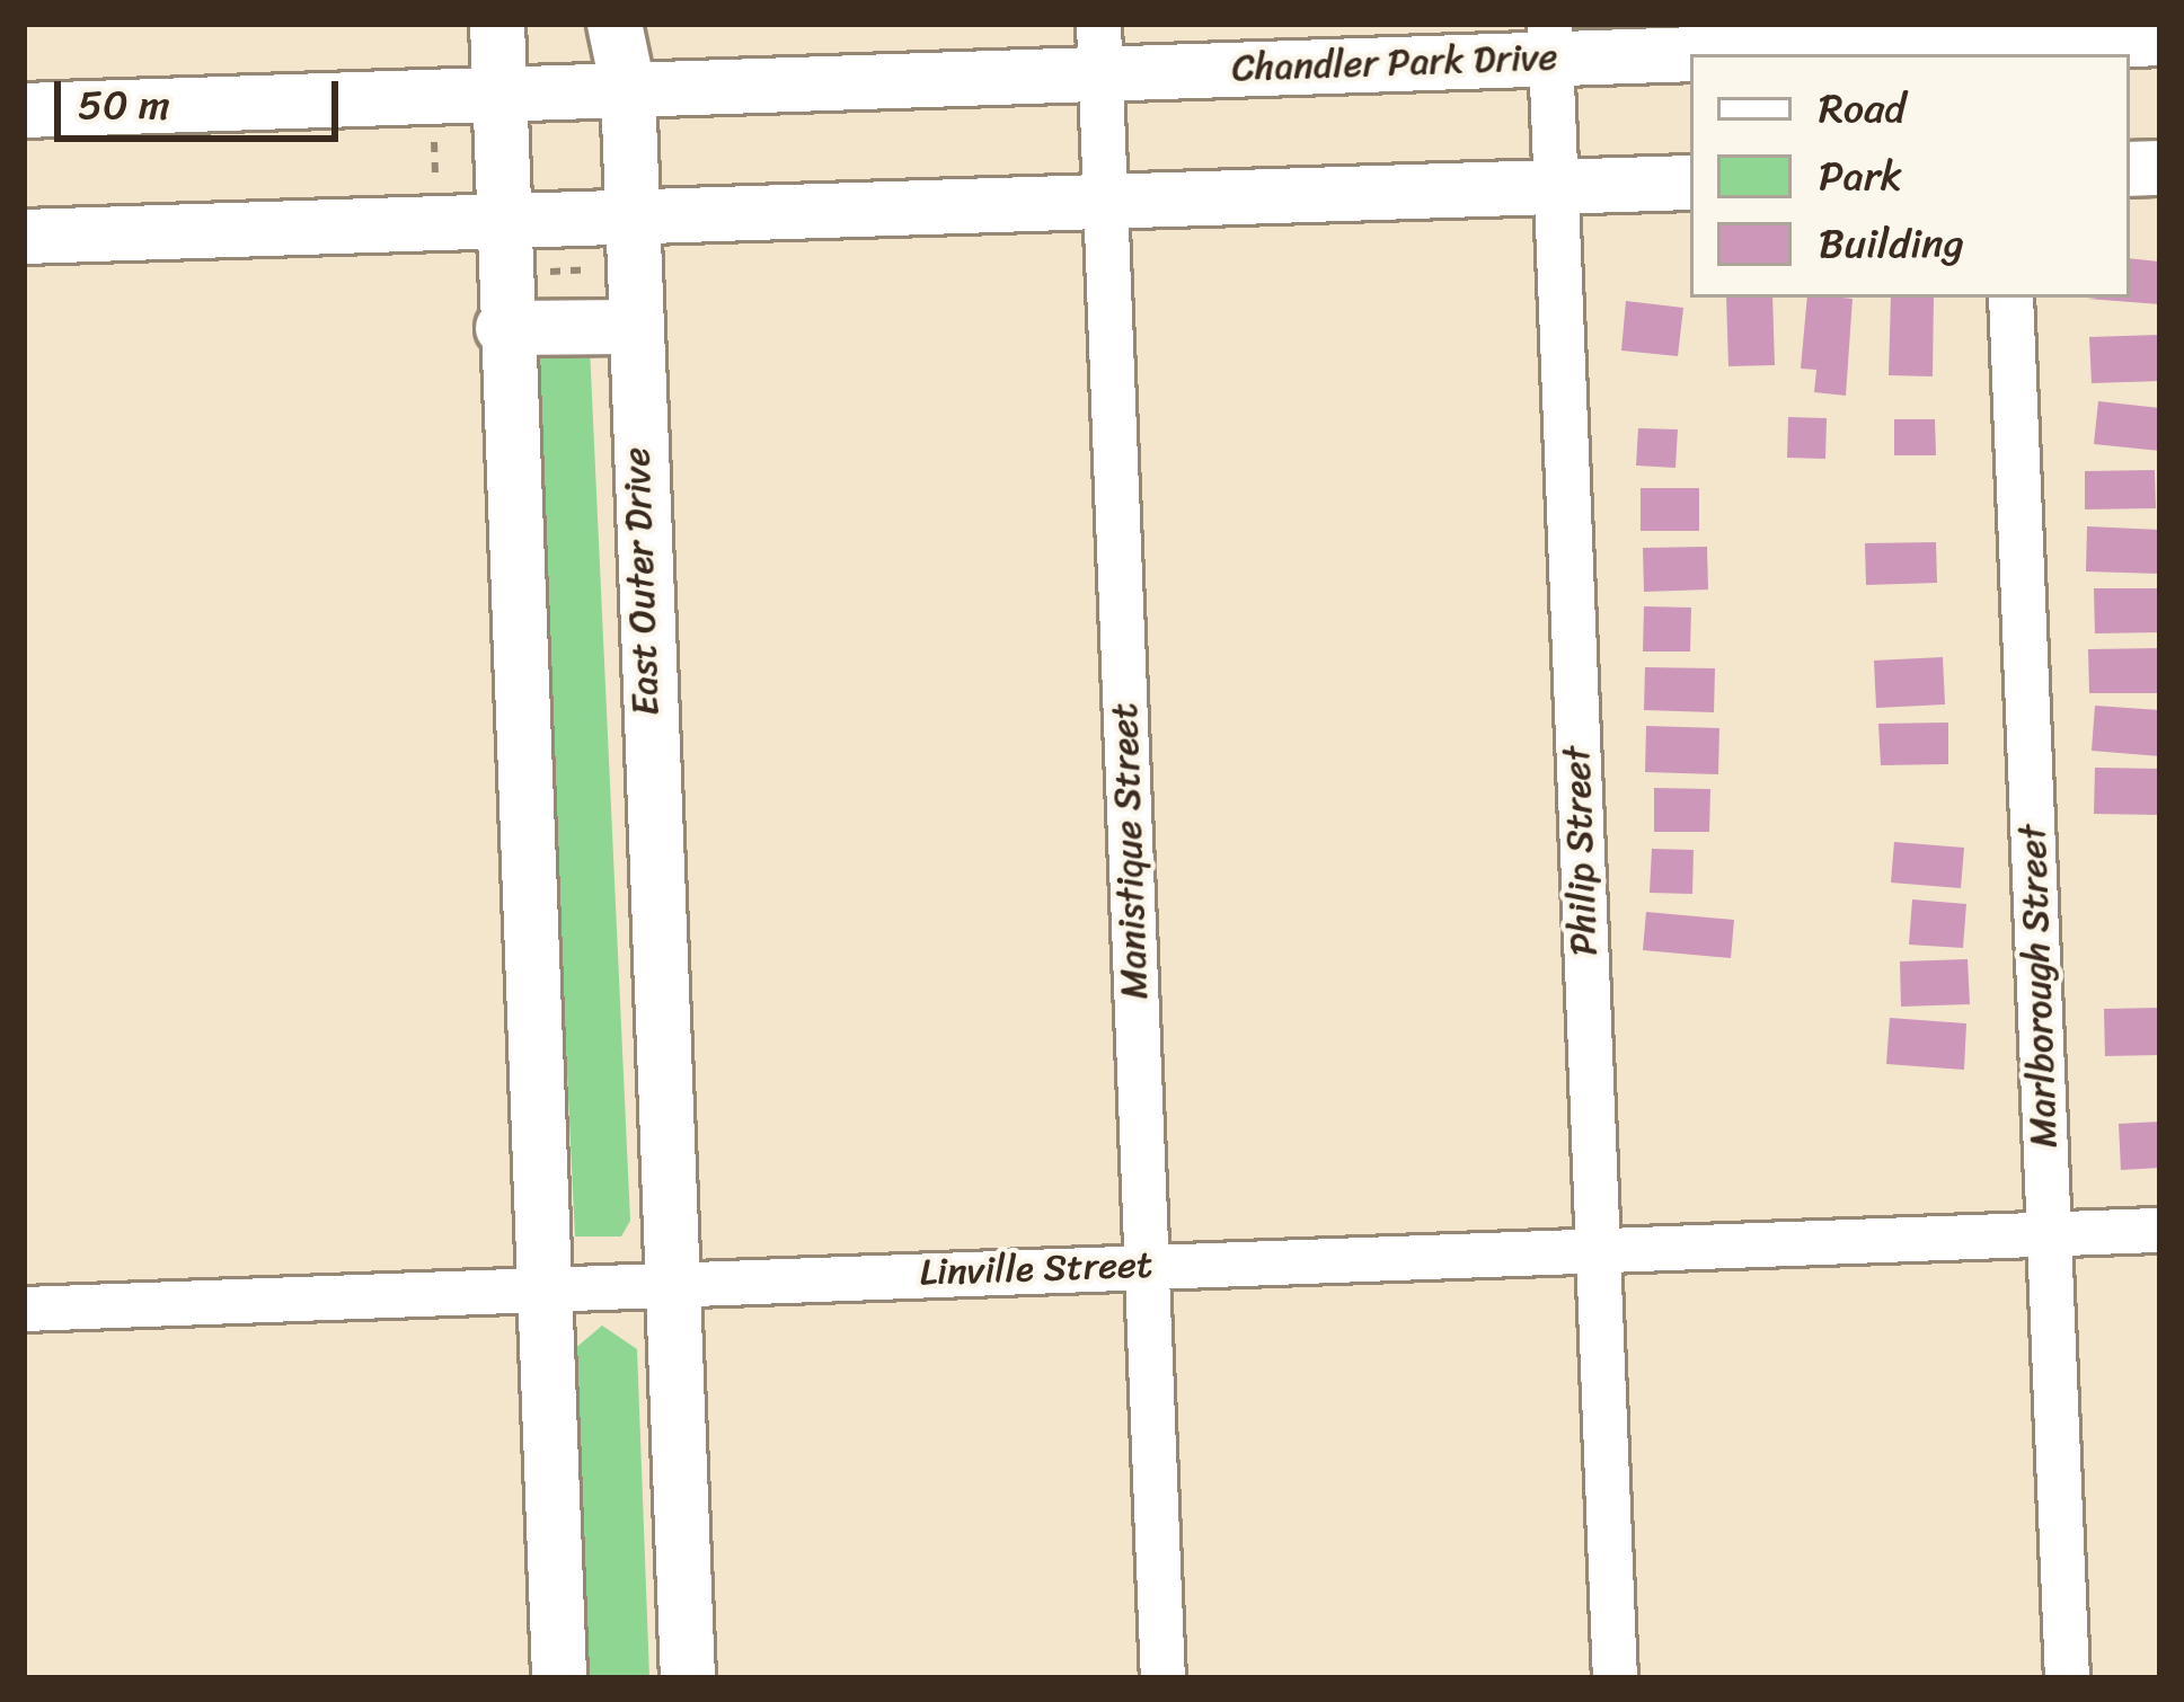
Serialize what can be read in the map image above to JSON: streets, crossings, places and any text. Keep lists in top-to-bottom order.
{
  "streets": {
    "street": [
      "Chandler Park Drive",
      "East Outer Drive",
      "Manistique Street",
      "Philip Street",
      "Marlborough Street",
      "Linville Street"
    ]
  },
  "crossings": [
    ["Chandler Park Drive", "East Outer Drive"],
    ["Chandler Park Drive", "Manistique Street"],
    ["Chandler Park Drive", "Philip Street"],
    ["East Outer Drive", "Linville Street"],
    ["Manistique Street", "Linville Street"],
    ["Philip Street", "Linville Street"],
    ["Marlborough Street", "Linville Street"]
  ],
  "legend": ["Road", "Park", "Building"],
  "scale_bar": "50 m"
}
